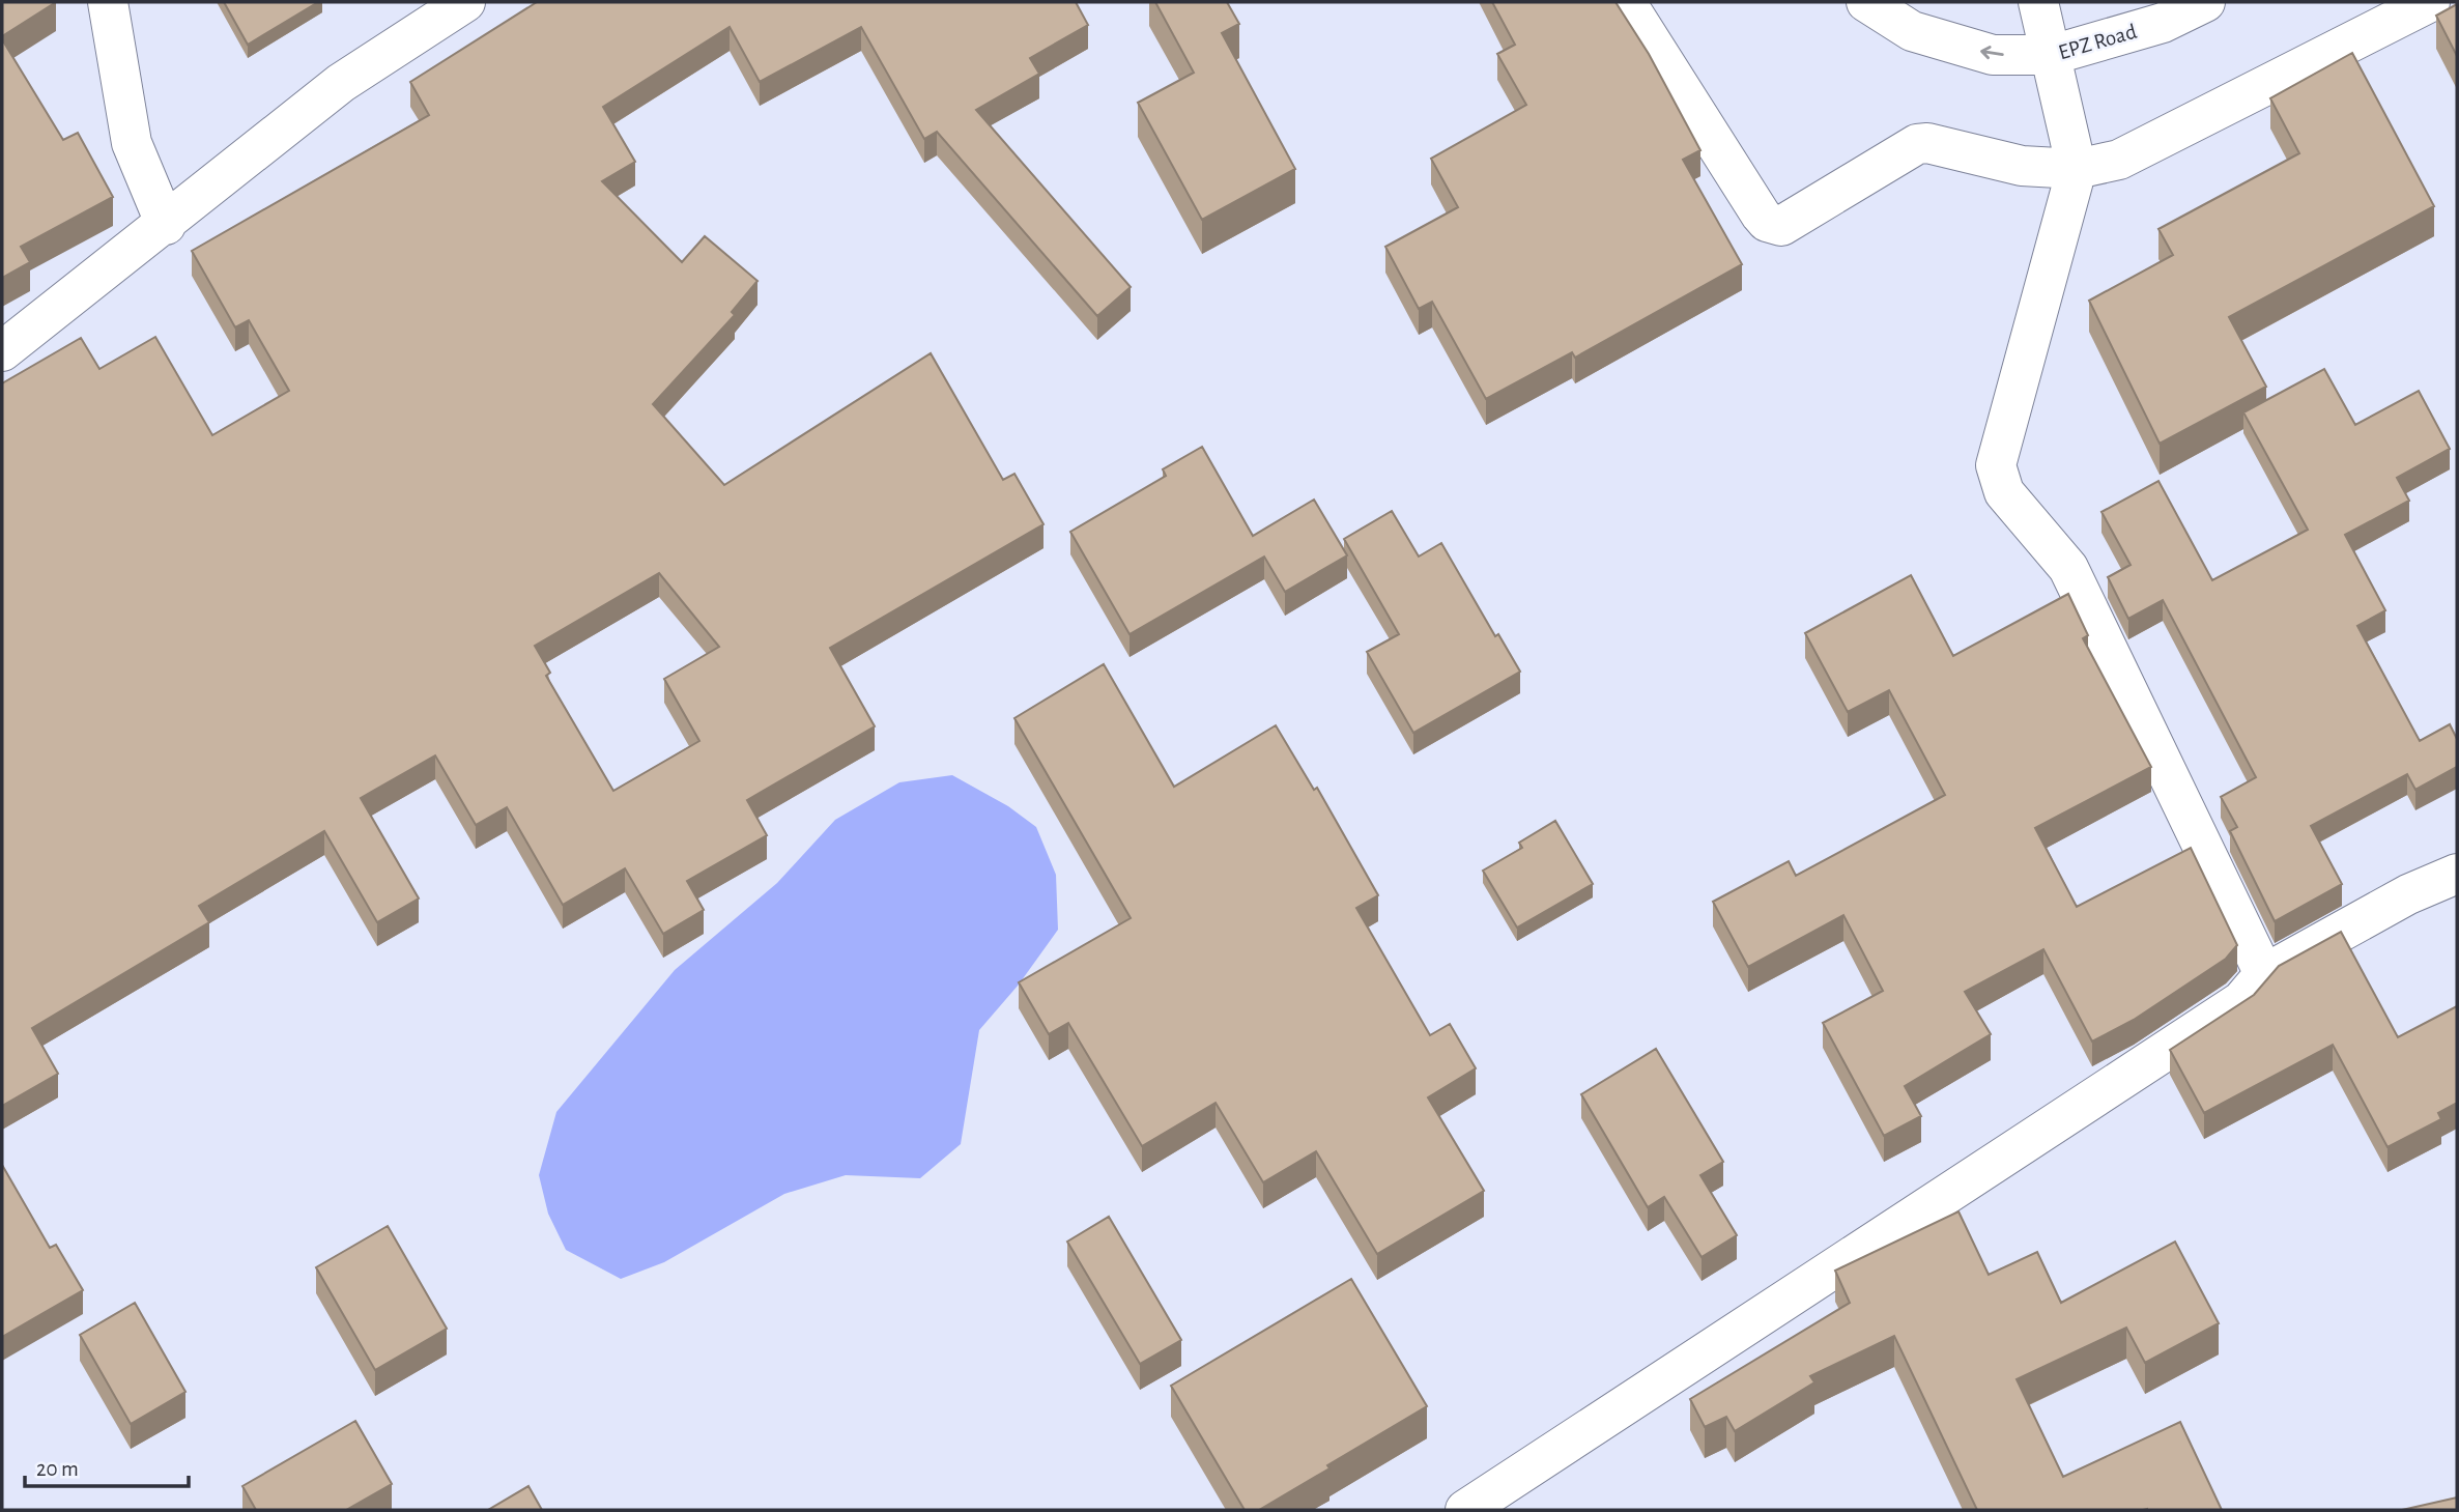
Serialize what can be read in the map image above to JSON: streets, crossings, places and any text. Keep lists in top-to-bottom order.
{
  "streets": {
    "street": ["EPZ Road"]
  },
  "one_way": ["EPZ Road"],
  "scale_bar": "20 m"
}
